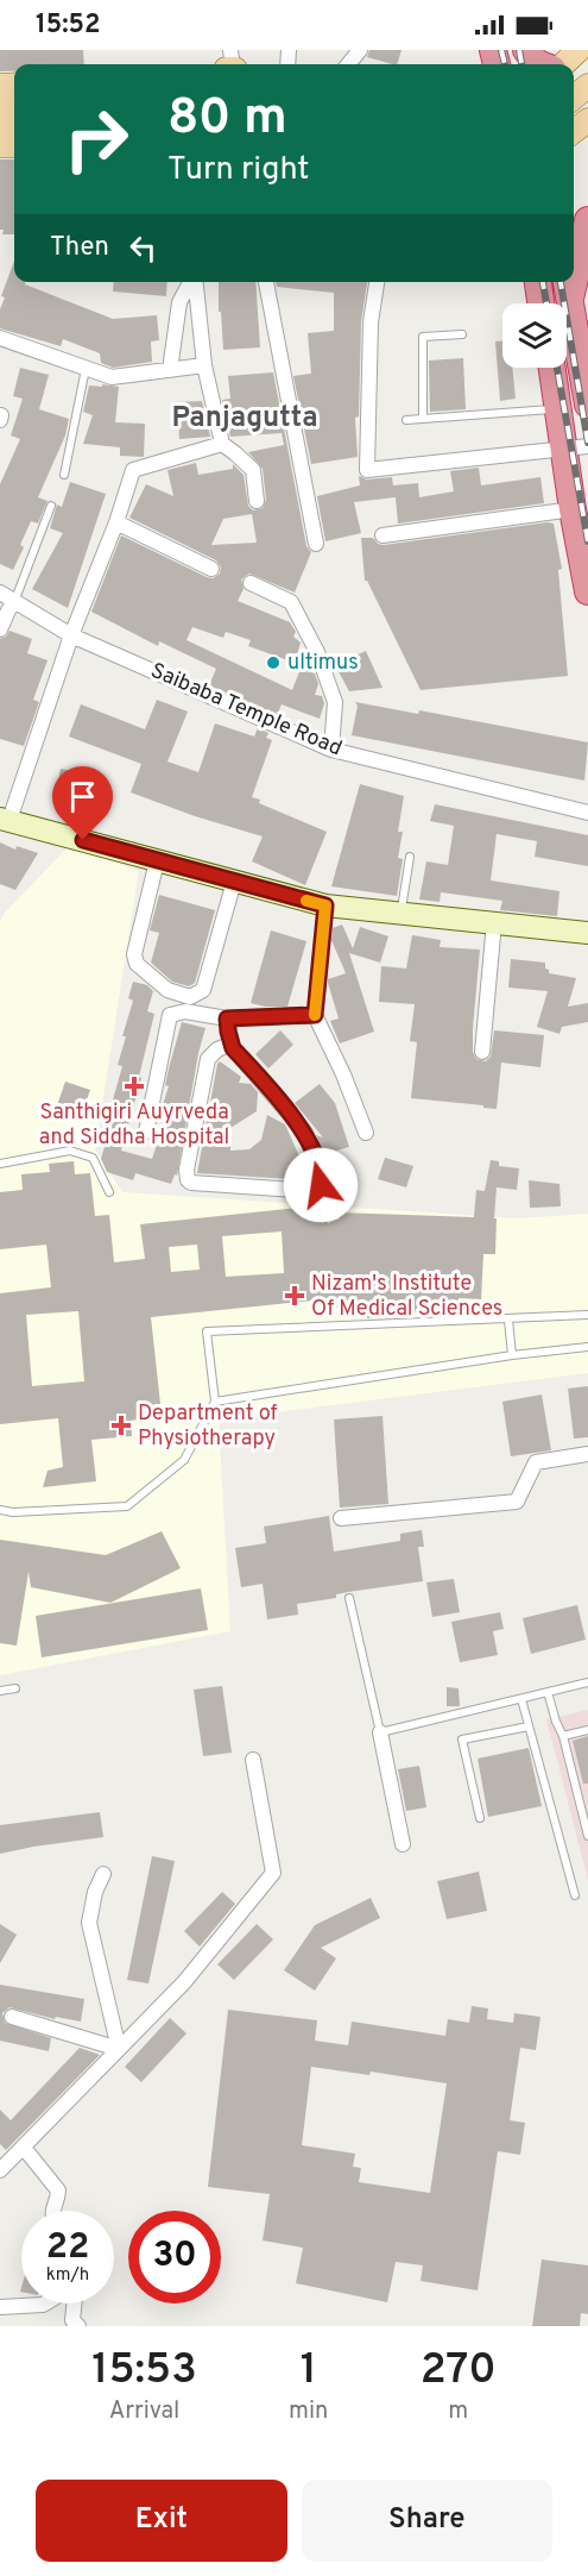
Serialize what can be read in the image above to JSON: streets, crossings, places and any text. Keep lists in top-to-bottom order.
{
  "streets": {
    "street": ["Saibaba Temple Road"]
  },
  "districts": ["Panjagutta"],
  "places": {
    "other": ["ultimus"],
    "health": ["Santhigiri Auyrveda and Siddha Hospital", "Nizam's Institute Of Medical Sciences", "Department of Physiotherapy"]
  },
  "page": {
    "status": "15:52",
    "turn": ["80 m", "Turn right"],
    "then": "Then",
    "speed": "22 km/h",
    "limit": "30",
    "eta": [
      "15:53",
      "Arrival",
      "1",
      "min",
      "270",
      "m"
    ],
    "buttons": ["Exit", "Share"]
  }
}
